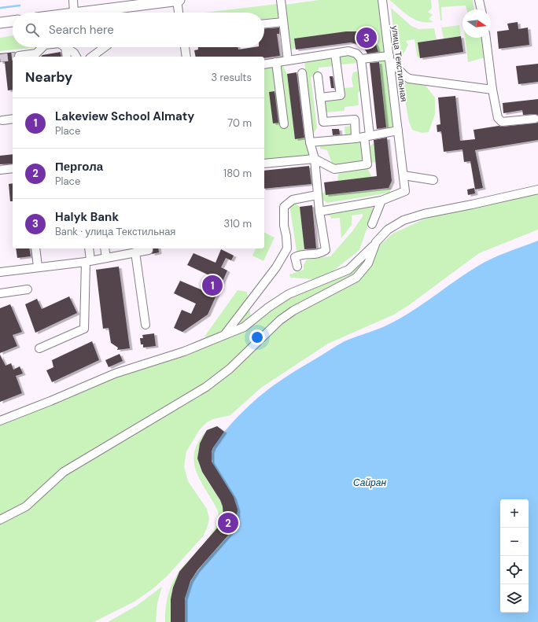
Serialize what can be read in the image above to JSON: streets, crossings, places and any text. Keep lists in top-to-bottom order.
{
  "streets": {
    "street": ["улица Текстильная"]
  },
  "water": ["Сайран"],
  "north": "right",
  "page": {
    "search": "Search here",
    "pins": ["3", "1", "2"],
    "heading": ["Nearby", "3 results"],
    "list": [
      {
        "mark": "1",
        "name": "Lakeview School Almaty",
        "note": "Place",
        "value": "70 m"
      },
      {
        "mark": "2",
        "name": "Пергола",
        "note": "Place",
        "value": "180 m"
      },
      {
        "mark": "3",
        "name": "Halyk Bank",
        "note": "Bank · улица Текстильная",
        "value": "310 m"
      }
    ],
    "map_buttons": ["+", "−"]
  }
}
